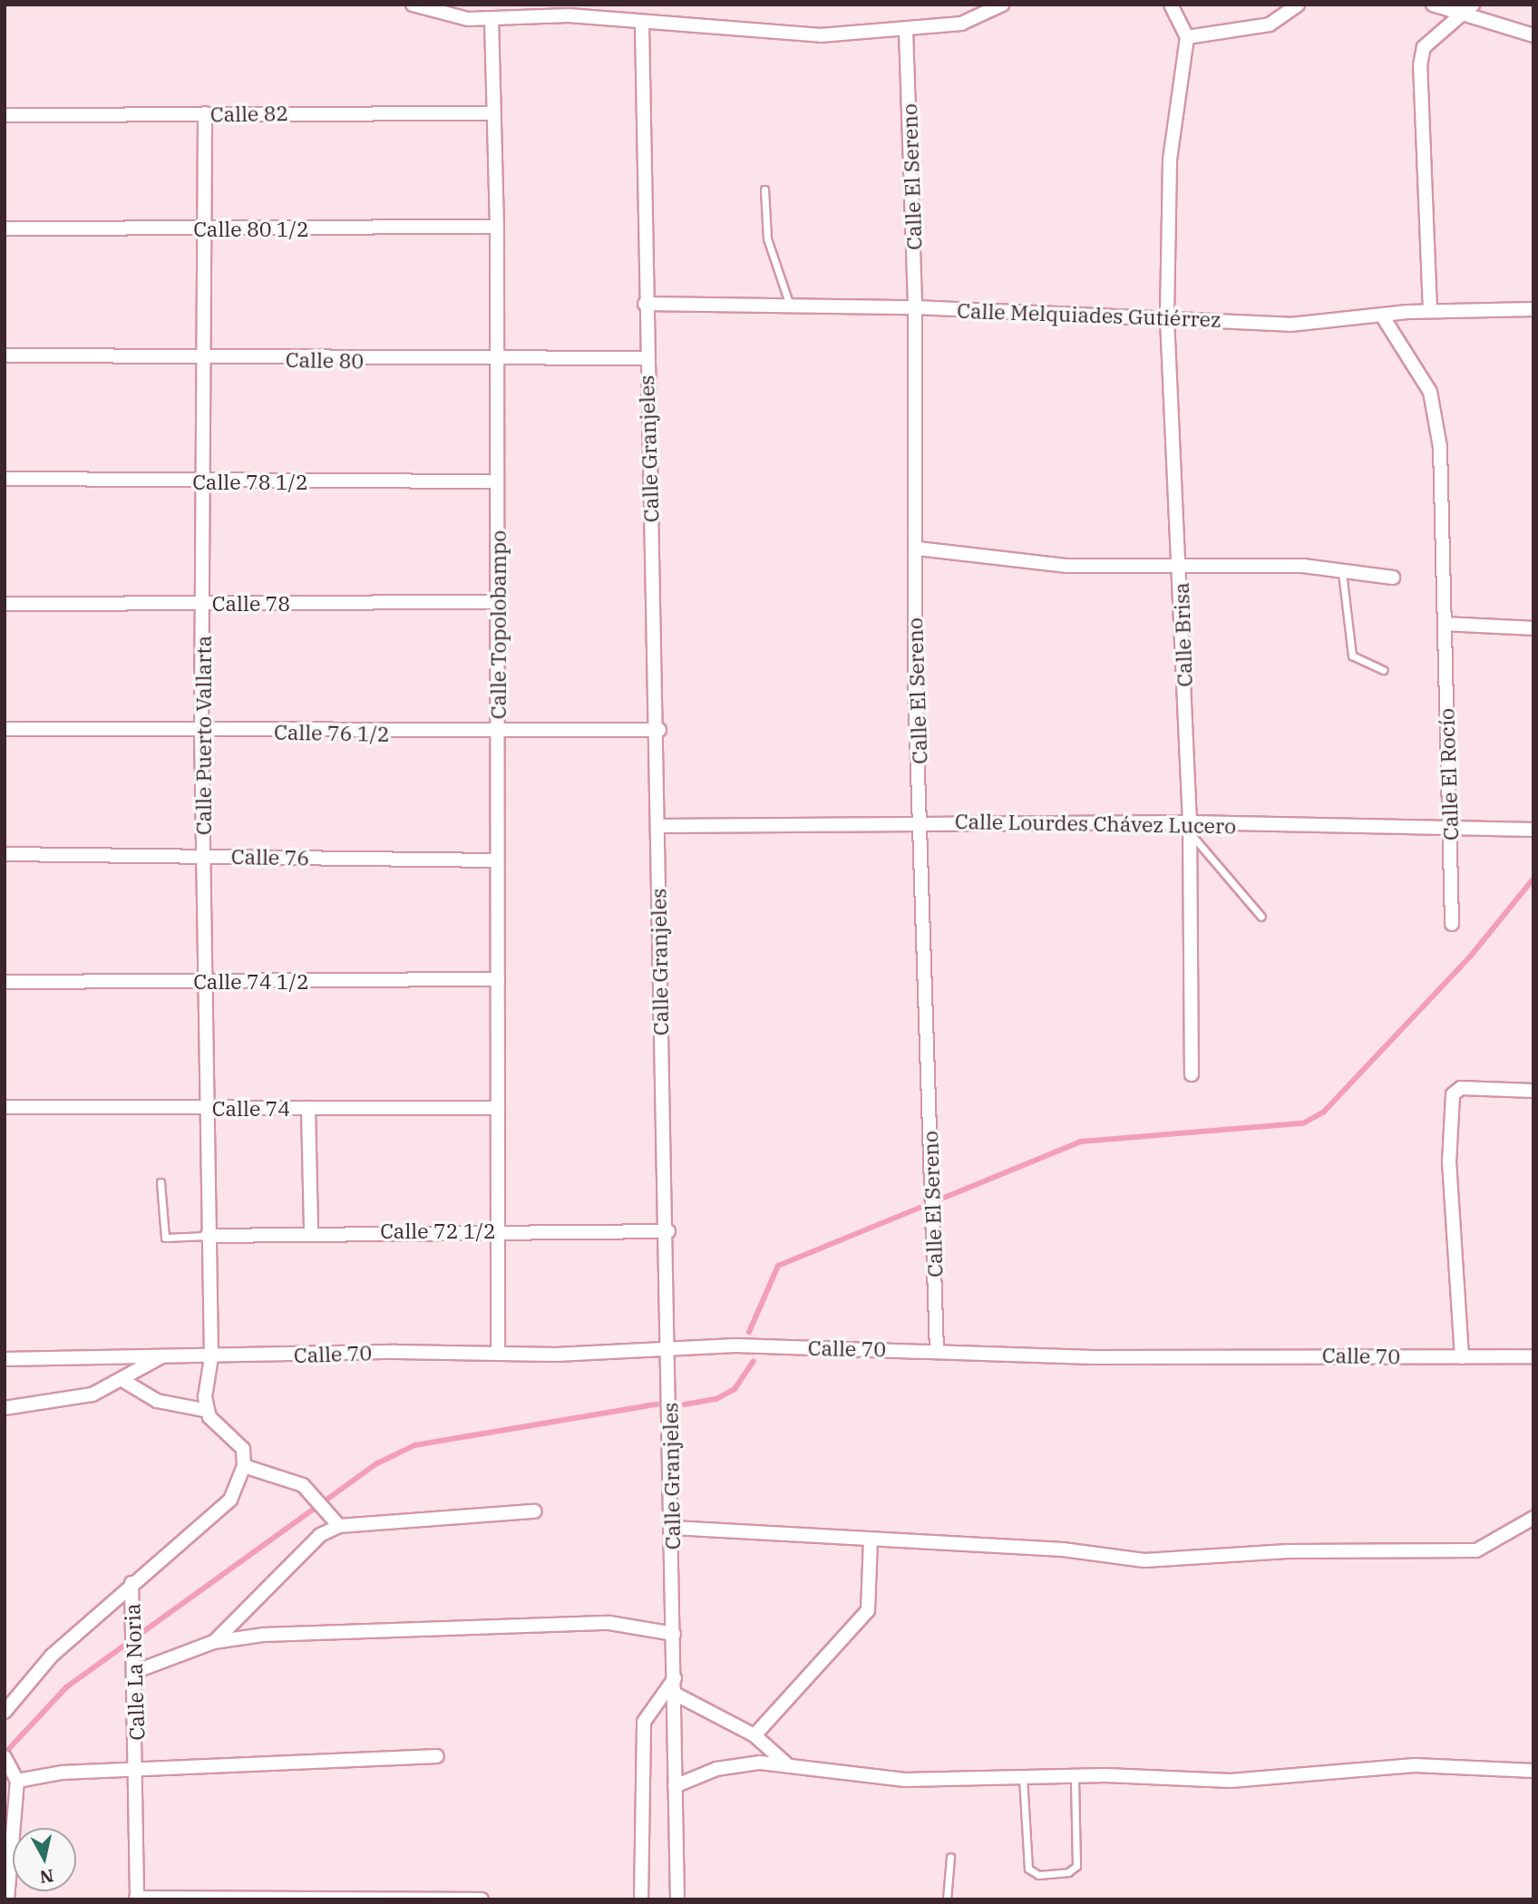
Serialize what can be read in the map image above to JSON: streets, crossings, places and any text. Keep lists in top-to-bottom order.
{
  "streets": {
    "street": [
      "Calle 82",
      "Calle El Sereno",
      "Calle 80 1/2",
      "Calle Melquiades Gutiérrez",
      "Calle 80",
      "Calle Granjeles",
      "Calle 78 1/2",
      "Calle 78",
      "Calle Topolobampo",
      "Calle Brisa",
      "Calle 76 1/2",
      "Calle Puerto Vallarta",
      "Calle El Rocío",
      "Calle Lourdes Chávez Lucero",
      "Calle 76",
      "Calle 74 1/2",
      "Calle 74",
      "Calle 72 1/2",
      "Calle 70",
      "Calle La Noria"
    ]
  },
  "crossings": [
    ["Calle 82", "Calle Topolobampo"],
    ["Calle 82", "Calle Puerto Vallarta"],
    ["Calle El Sereno", "Calle Melquiades Gutiérrez"],
    ["Calle El Sereno", "Calle Lourdes Chávez Lucero"],
    ["Calle El Sereno", "Calle 70"],
    ["Calle 80 1/2", "Calle Topolobampo"],
    ["Calle 80 1/2", "Calle Puerto Vallarta"],
    ["Calle Melquiades Gutiérrez", "Calle Granjeles"],
    ["Calle Melquiades Gutiérrez", "Calle Brisa"],
    ["Calle Melquiades Gutiérrez", "Calle El Rocío"],
    ["Calle 80", "Calle Granjeles"],
    ["Calle 80", "Calle Topolobampo"],
    ["Calle 80", "Calle Puerto Vallarta"],
    ["Calle Granjeles", "Calle 76 1/2"],
    ["Calle Granjeles", "Calle Lourdes Chávez Lucero"],
    ["Calle Granjeles", "Calle 72 1/2"],
    ["Calle Granjeles", "Calle 70"],
    ["Calle 78 1/2", "Calle Topolobampo"],
    ["Calle 78 1/2", "Calle Puerto Vallarta"],
    ["Calle 78", "Calle Topolobampo"],
    ["Calle 78", "Calle Puerto Vallarta"],
    ["Calle Topolobampo", "Calle 76 1/2"],
    ["Calle Topolobampo", "Calle 76"],
    ["Calle Topolobampo", "Calle 74 1/2"],
    ["Calle Topolobampo", "Calle 74"],
    ["Calle Topolobampo", "Calle 72 1/2"],
    ["Calle Topolobampo", "Calle 70"],
    ["Calle Brisa", "Calle Lourdes Chávez Lucero"],
    ["Calle 76 1/2", "Calle Puerto Vallarta"],
    ["Calle Puerto Vallarta", "Calle 76"],
    ["Calle Puerto Vallarta", "Calle 74 1/2"],
    ["Calle Puerto Vallarta", "Calle 74"],
    ["Calle Puerto Vallarta", "Calle 72 1/2"],
    ["Calle Puerto Vallarta", "Calle 70"],
    ["Calle El Rocío", "Calle Lourdes Chávez Lucero"]
  ],
  "north": "bottom"
}
